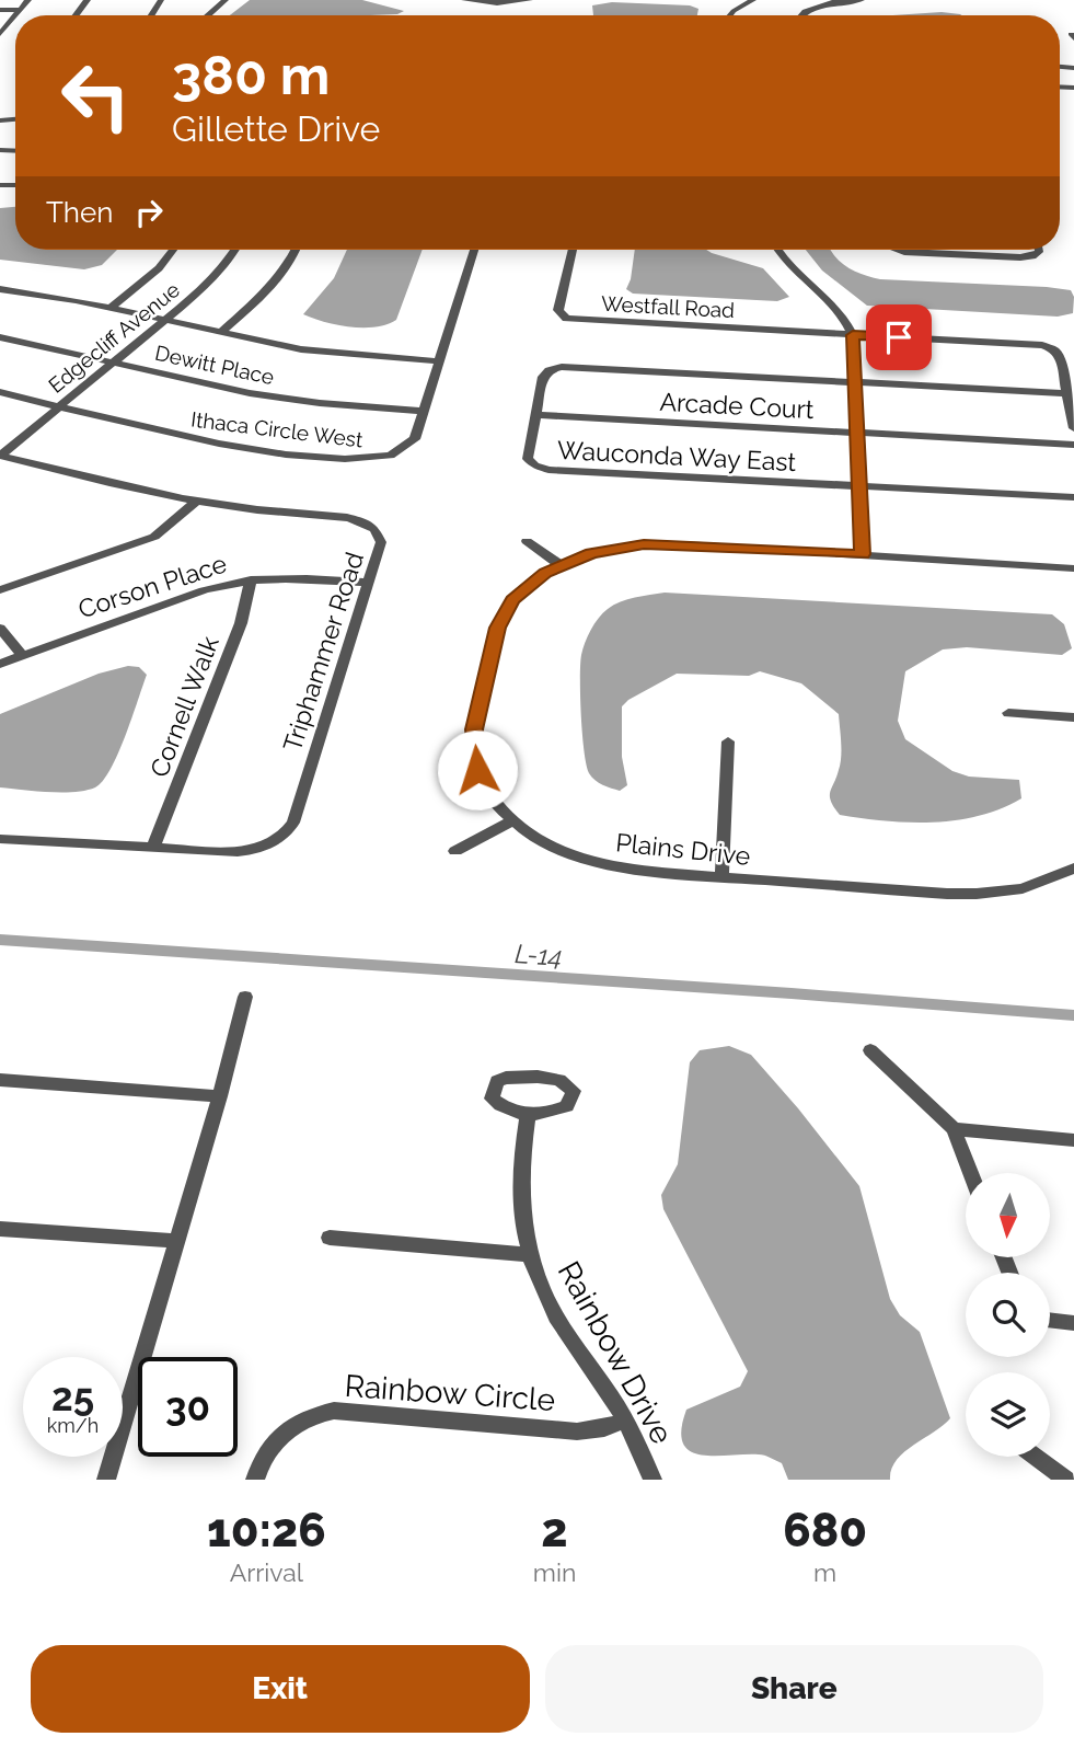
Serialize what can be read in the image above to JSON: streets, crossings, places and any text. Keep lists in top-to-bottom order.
{
  "streets": {
    "street": [
      "Westfall Road",
      "Edgecliff Avenue",
      "Dewitt Place",
      "Arcade Court",
      "Ithaca Circle West",
      "Wauconda Way East",
      "Corson Place",
      "Triphammer Road",
      "Cornell Walk",
      "Plains Drive",
      "Rainbow Drive",
      "Rainbow Circle"
    ]
  },
  "crossings": [
    ["Edgecliff Avenue", "Dewitt Place"],
    ["Edgecliff Avenue", "Ithaca Circle West"],
    ["Edgecliff Avenue", "Triphammer Road"],
    ["Dewitt Place", "Ithaca Circle West"],
    ["Arcade Court", "Wauconda Way East"],
    ["Corson Place", "Triphammer Road"],
    ["Corson Place", "Cornell Walk"],
    ["Triphammer Road", "Cornell Walk"],
    ["Rainbow Drive", "Rainbow Circle"]
  ],
  "water": ["L-14"],
  "north": "bottom",
  "page": {
    "turn": ["380 m", "Gillette Drive"],
    "then": "Then",
    "speed": "25 km/h",
    "limit": "30",
    "eta": [
      "10:26",
      "Arrival",
      "2",
      "min",
      "680",
      "m"
    ],
    "buttons": ["Exit", "Share"]
  }
}
